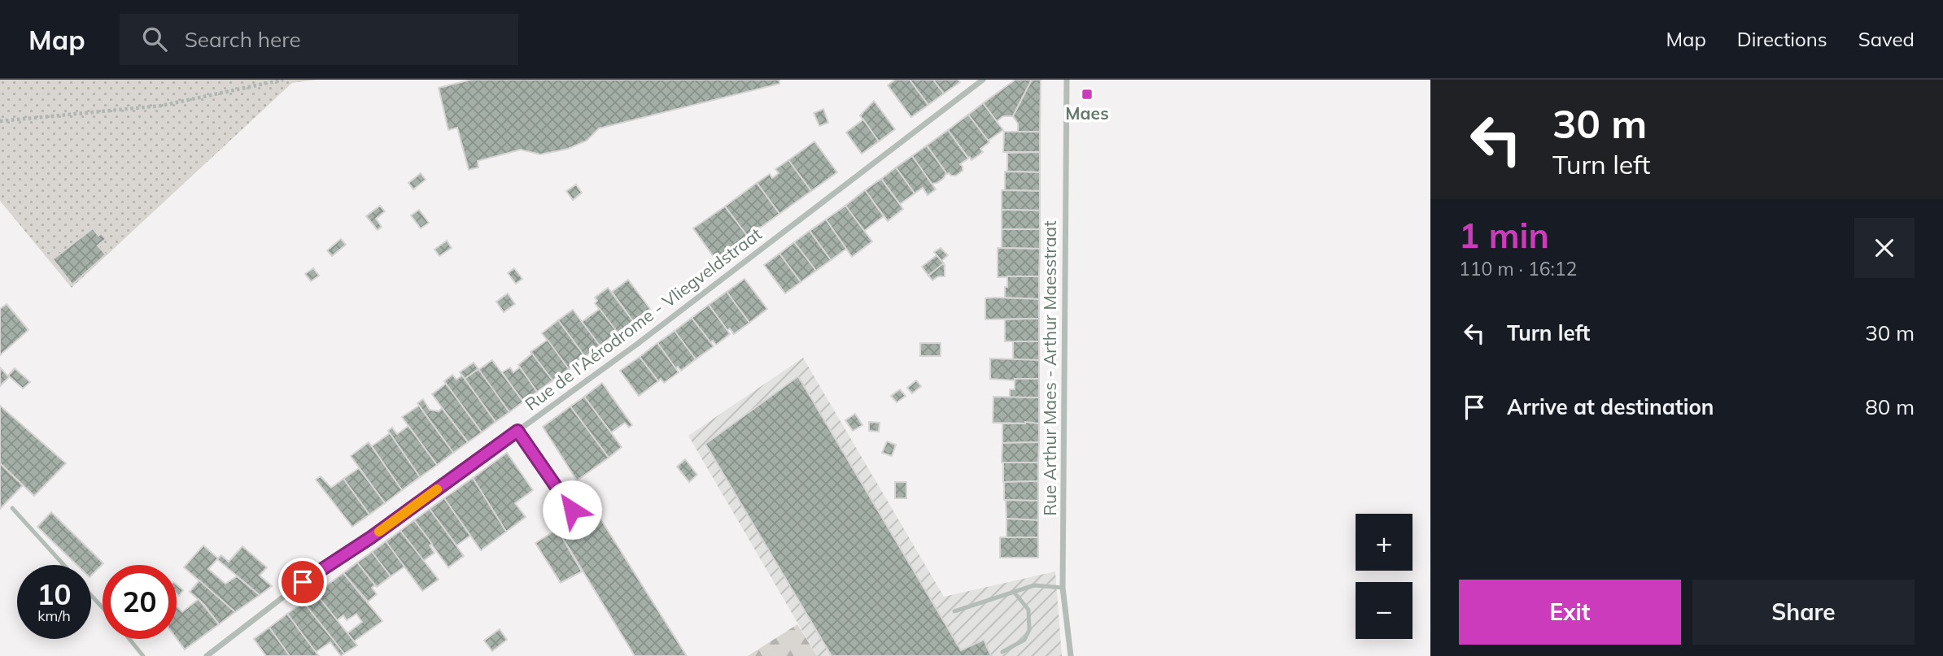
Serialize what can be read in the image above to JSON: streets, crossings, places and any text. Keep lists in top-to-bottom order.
{
  "streets": {
    "street": ["Rue de l'Aérodrome - Vliegveldstraat", "Rue Arthur Maes - Arthur Maesstraat"]
  },
  "places": {
    "transit": ["Maes"]
  },
  "page": {
    "header": "Map",
    "search": "Search here",
    "nav": ["Map", "Directions", "Saved"],
    "turn": ["30 m", "Turn left"],
    "heading": ["1 min", "110 m · 16:12"],
    "list": [
      {
        "name": "Turn left",
        "value": "30 m"
      },
      {
        "name": "Arrive at destination",
        "value": "80 m"
      }
    ],
    "map_buttons": ["+", "−"],
    "speed": "10 km/h",
    "limit": "20",
    "buttons": ["Exit", "Share"]
  }
}
